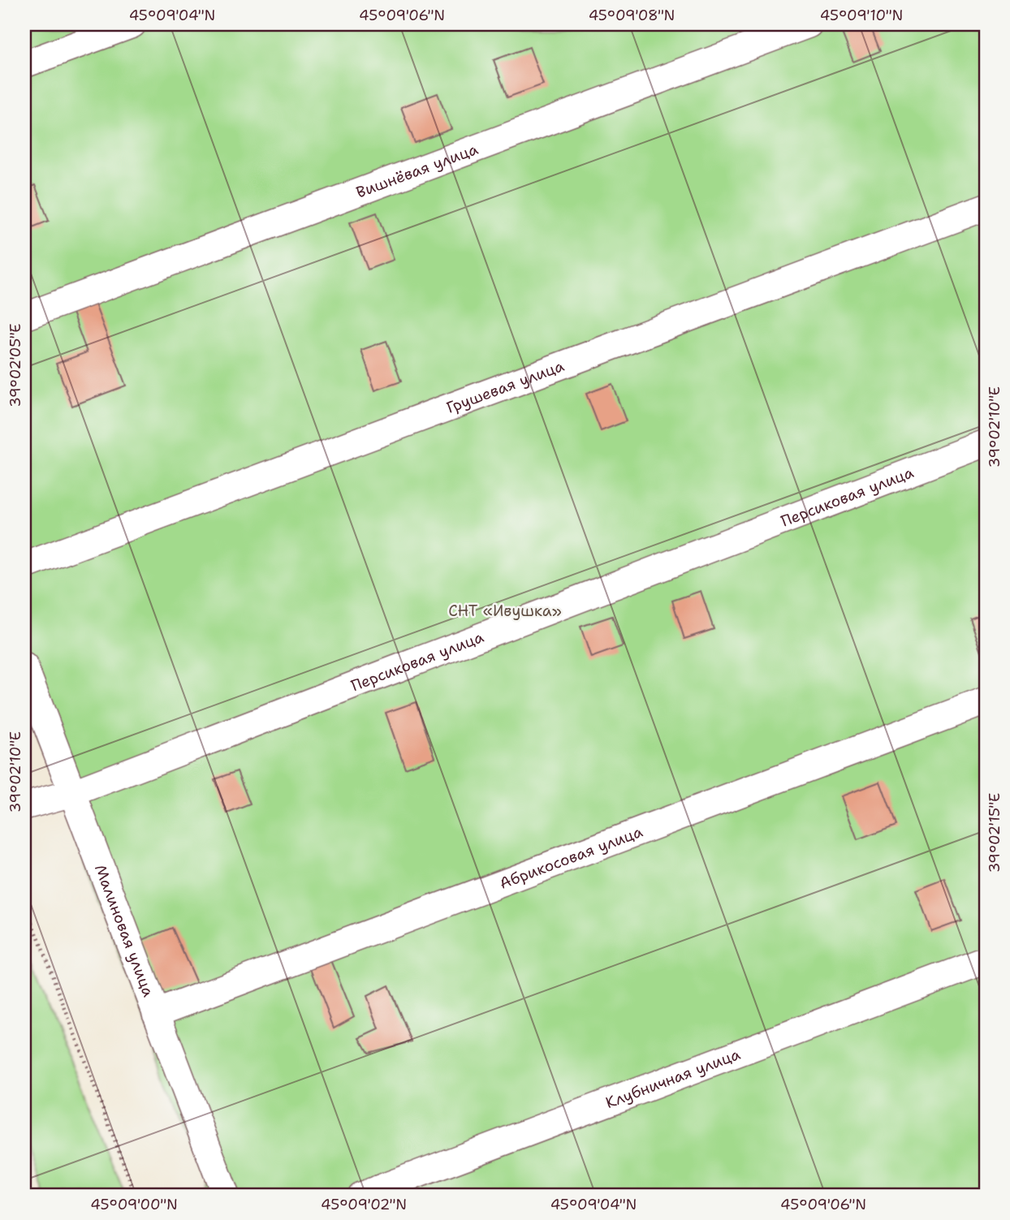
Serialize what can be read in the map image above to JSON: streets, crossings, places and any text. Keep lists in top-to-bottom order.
{
  "streets": {
    "street": [
      "Вишнёвая улица",
      "Грушевая улица",
      "Персиковая улица",
      "Абрикосовая улица",
      "Малиновая улица",
      "Клубничная улица"
    ]
  },
  "crossings": [
    ["Персиковая улица", "Малиновая улица"],
    ["Абрикосовая улица", "Малиновая улица"]
  ],
  "parks": ["СНТ «Ивушка»"],
  "coordinates": [
    "45°09'04\"N",
    "45°09'06\"N",
    "45°09'08\"N",
    "45°09'10\"N",
    "39°02'05\"E",
    "39°02'10\"E",
    "39°02'15\"E",
    "45°09'00\"N",
    "45°09'02\"N"
  ]
}
